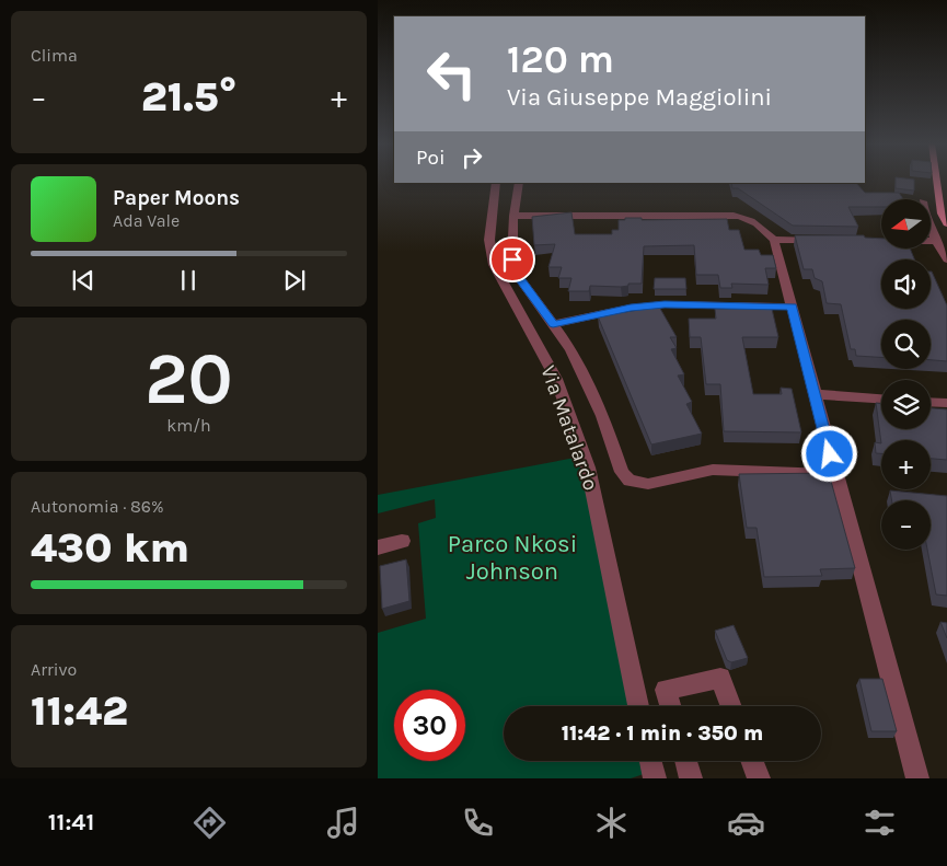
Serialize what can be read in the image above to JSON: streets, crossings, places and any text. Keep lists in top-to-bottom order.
{
  "streets": {
    "street": ["Via Matalardo"]
  },
  "parks": ["Parco Nkosi Johnson"],
  "north": "left",
  "page": {
    "tile": [
      "Clima",
      ["20", "km/h"],
      ["Autonomia · 86%", "430 km"],
      ["Arrivo", "11:42"]
    ],
    "turn": ["120 m", "Via Giuseppe Maggiolini"],
    "heat": ["−", "21.5°", "+"],
    "then": "Poi",
    "song": ["Paper Moons", "Ada Vale"],
    "map_buttons": ["+", "−"],
    "limit": "30",
    "trip": "11:42 · 1 min · 350 m",
    "tabs": "11:41"
  }
}
